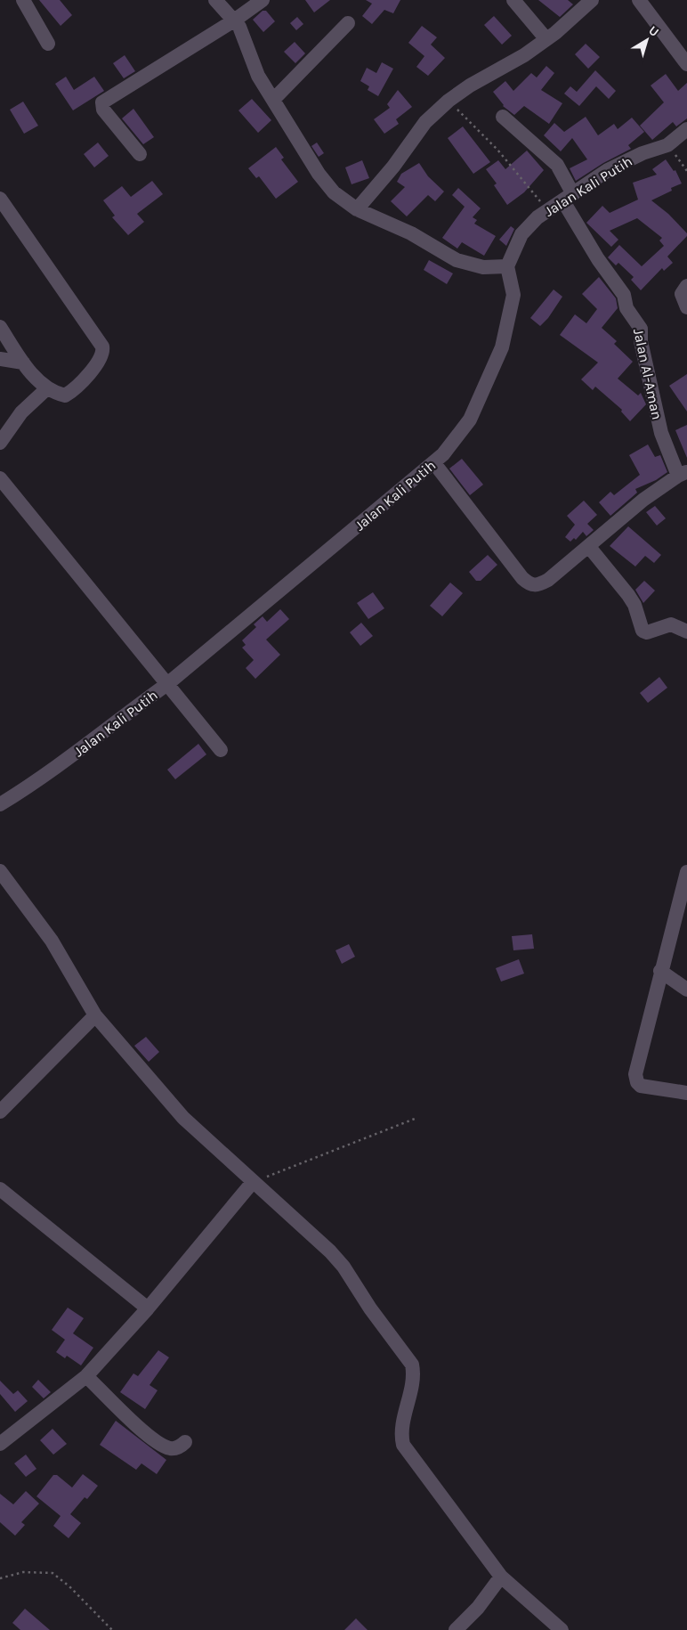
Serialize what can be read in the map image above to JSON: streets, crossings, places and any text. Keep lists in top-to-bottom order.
{
  "streets": {
    "street": ["Jalan Kali Putih", "Jalan Al-Aman"]
  },
  "crossings": [
    ["Jalan Kali Putih", "Jalan Al-Aman"]
  ],
  "north": "top right"
}
